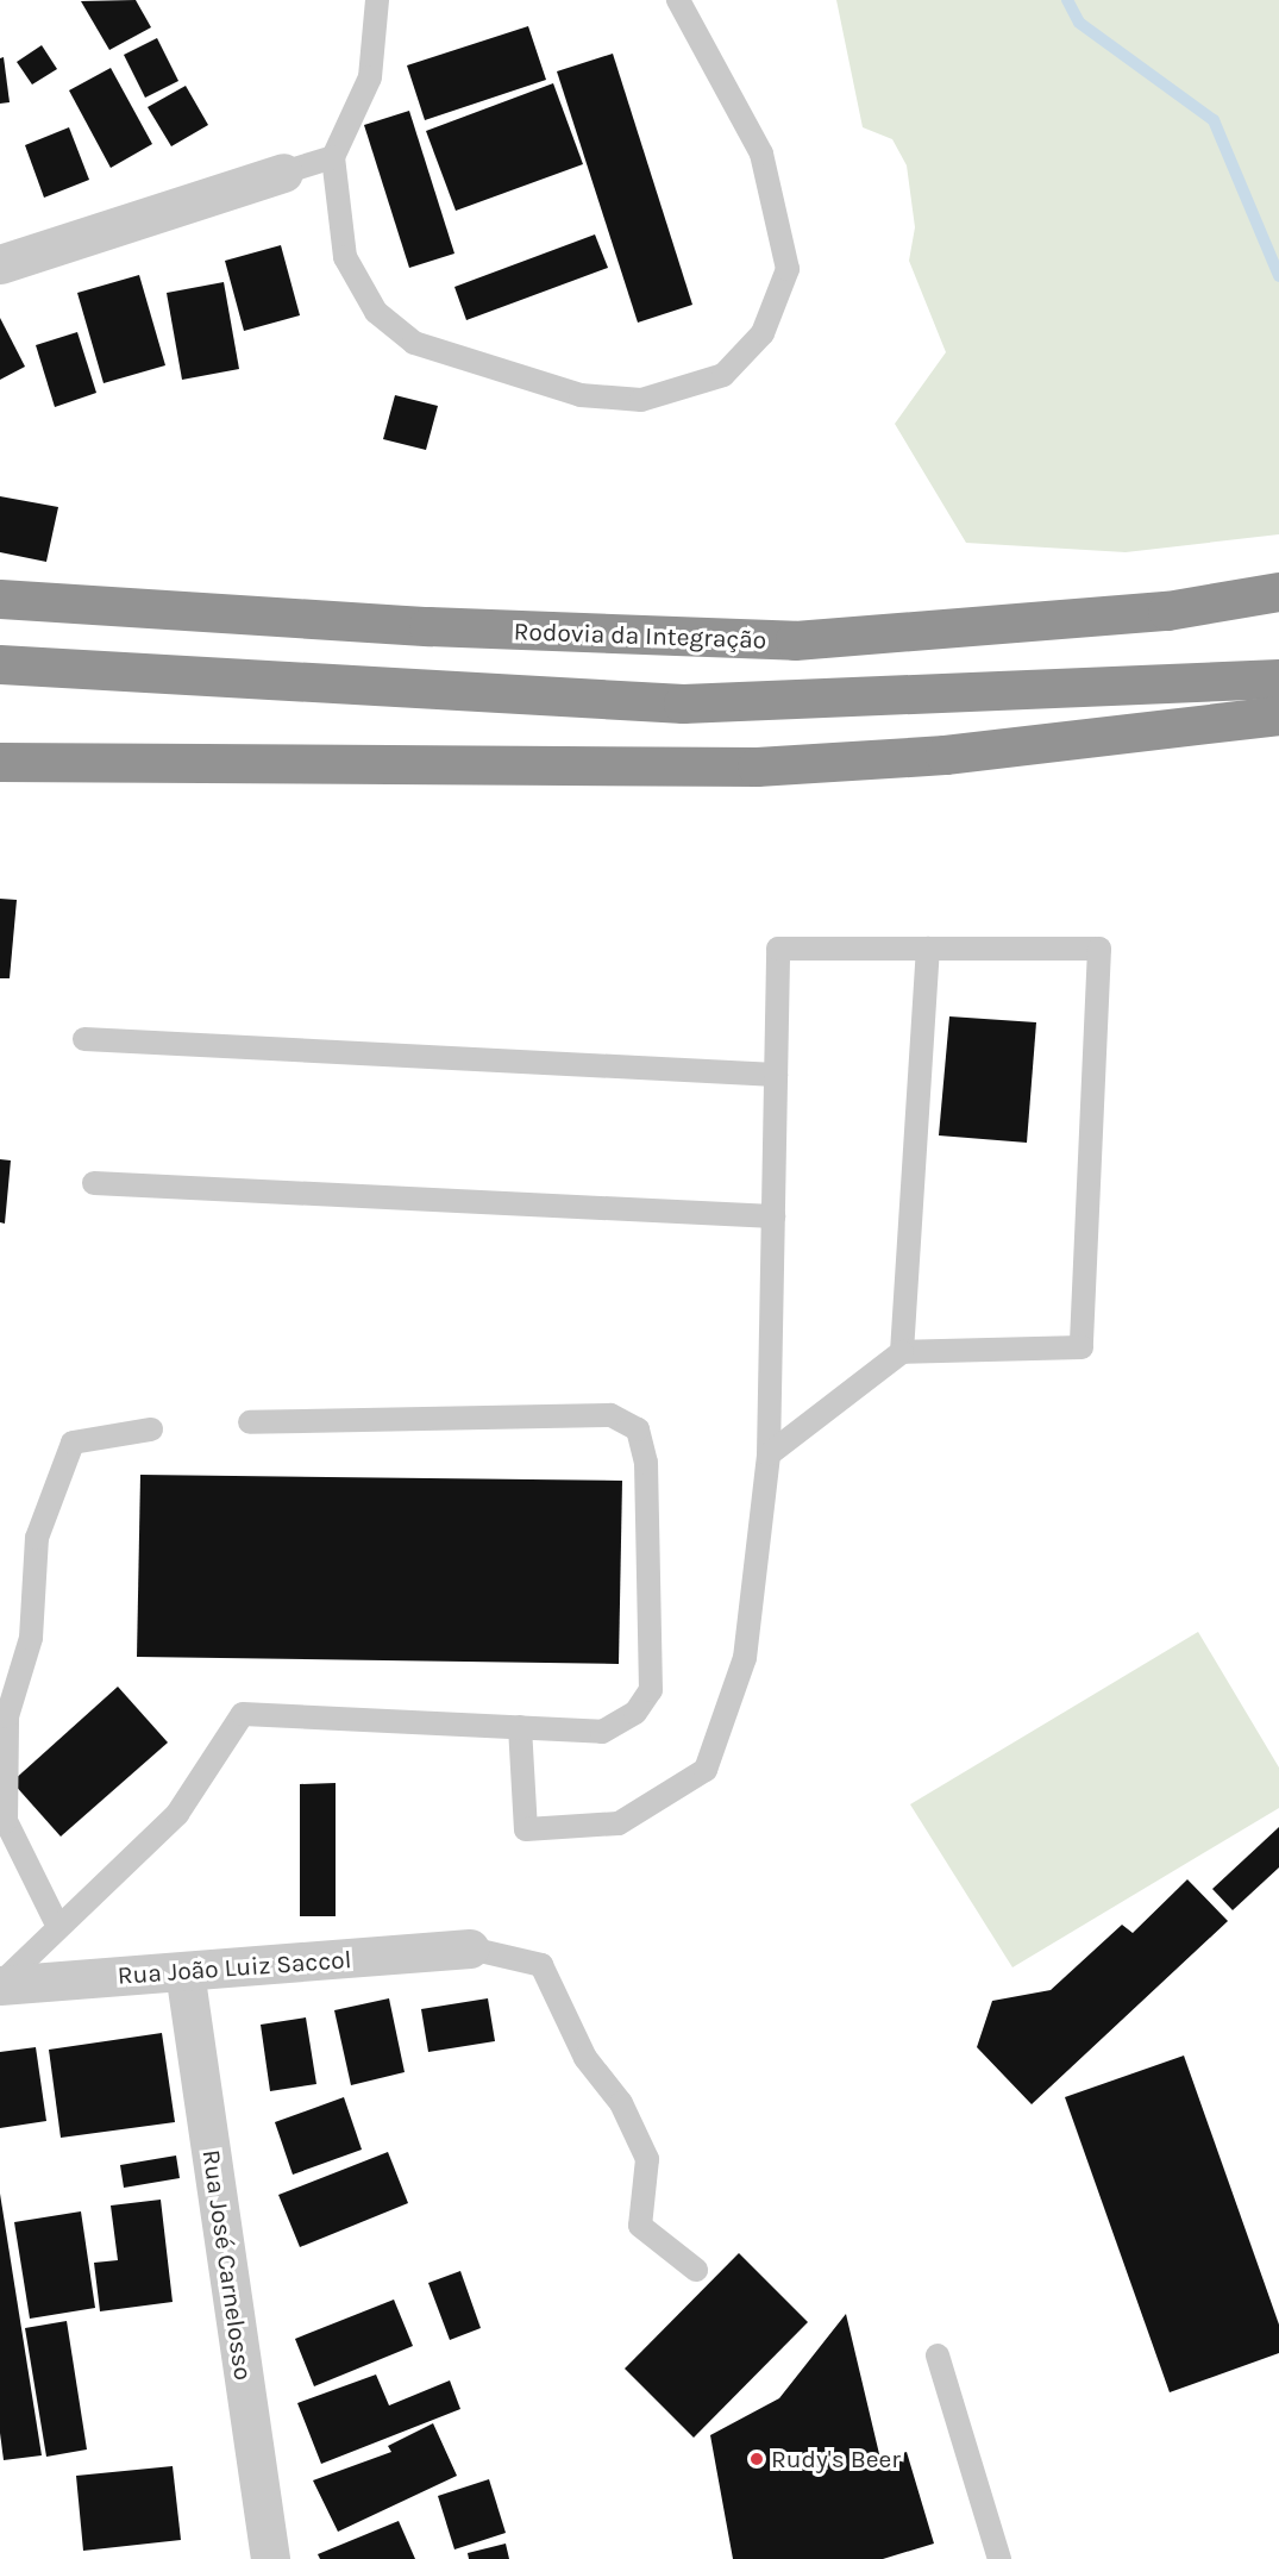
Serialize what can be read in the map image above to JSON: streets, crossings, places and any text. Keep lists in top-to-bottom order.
{
  "streets": {
    "highway": ["Rodovia da Integração"],
    "street": ["Rua João Luiz Saccol", "Rua José Carnelosso"]
  },
  "crossings": [
    ["Rua João Luiz Saccol", "Rua José Carnelosso"]
  ],
  "places": ["Rudy's Beer"]
}
